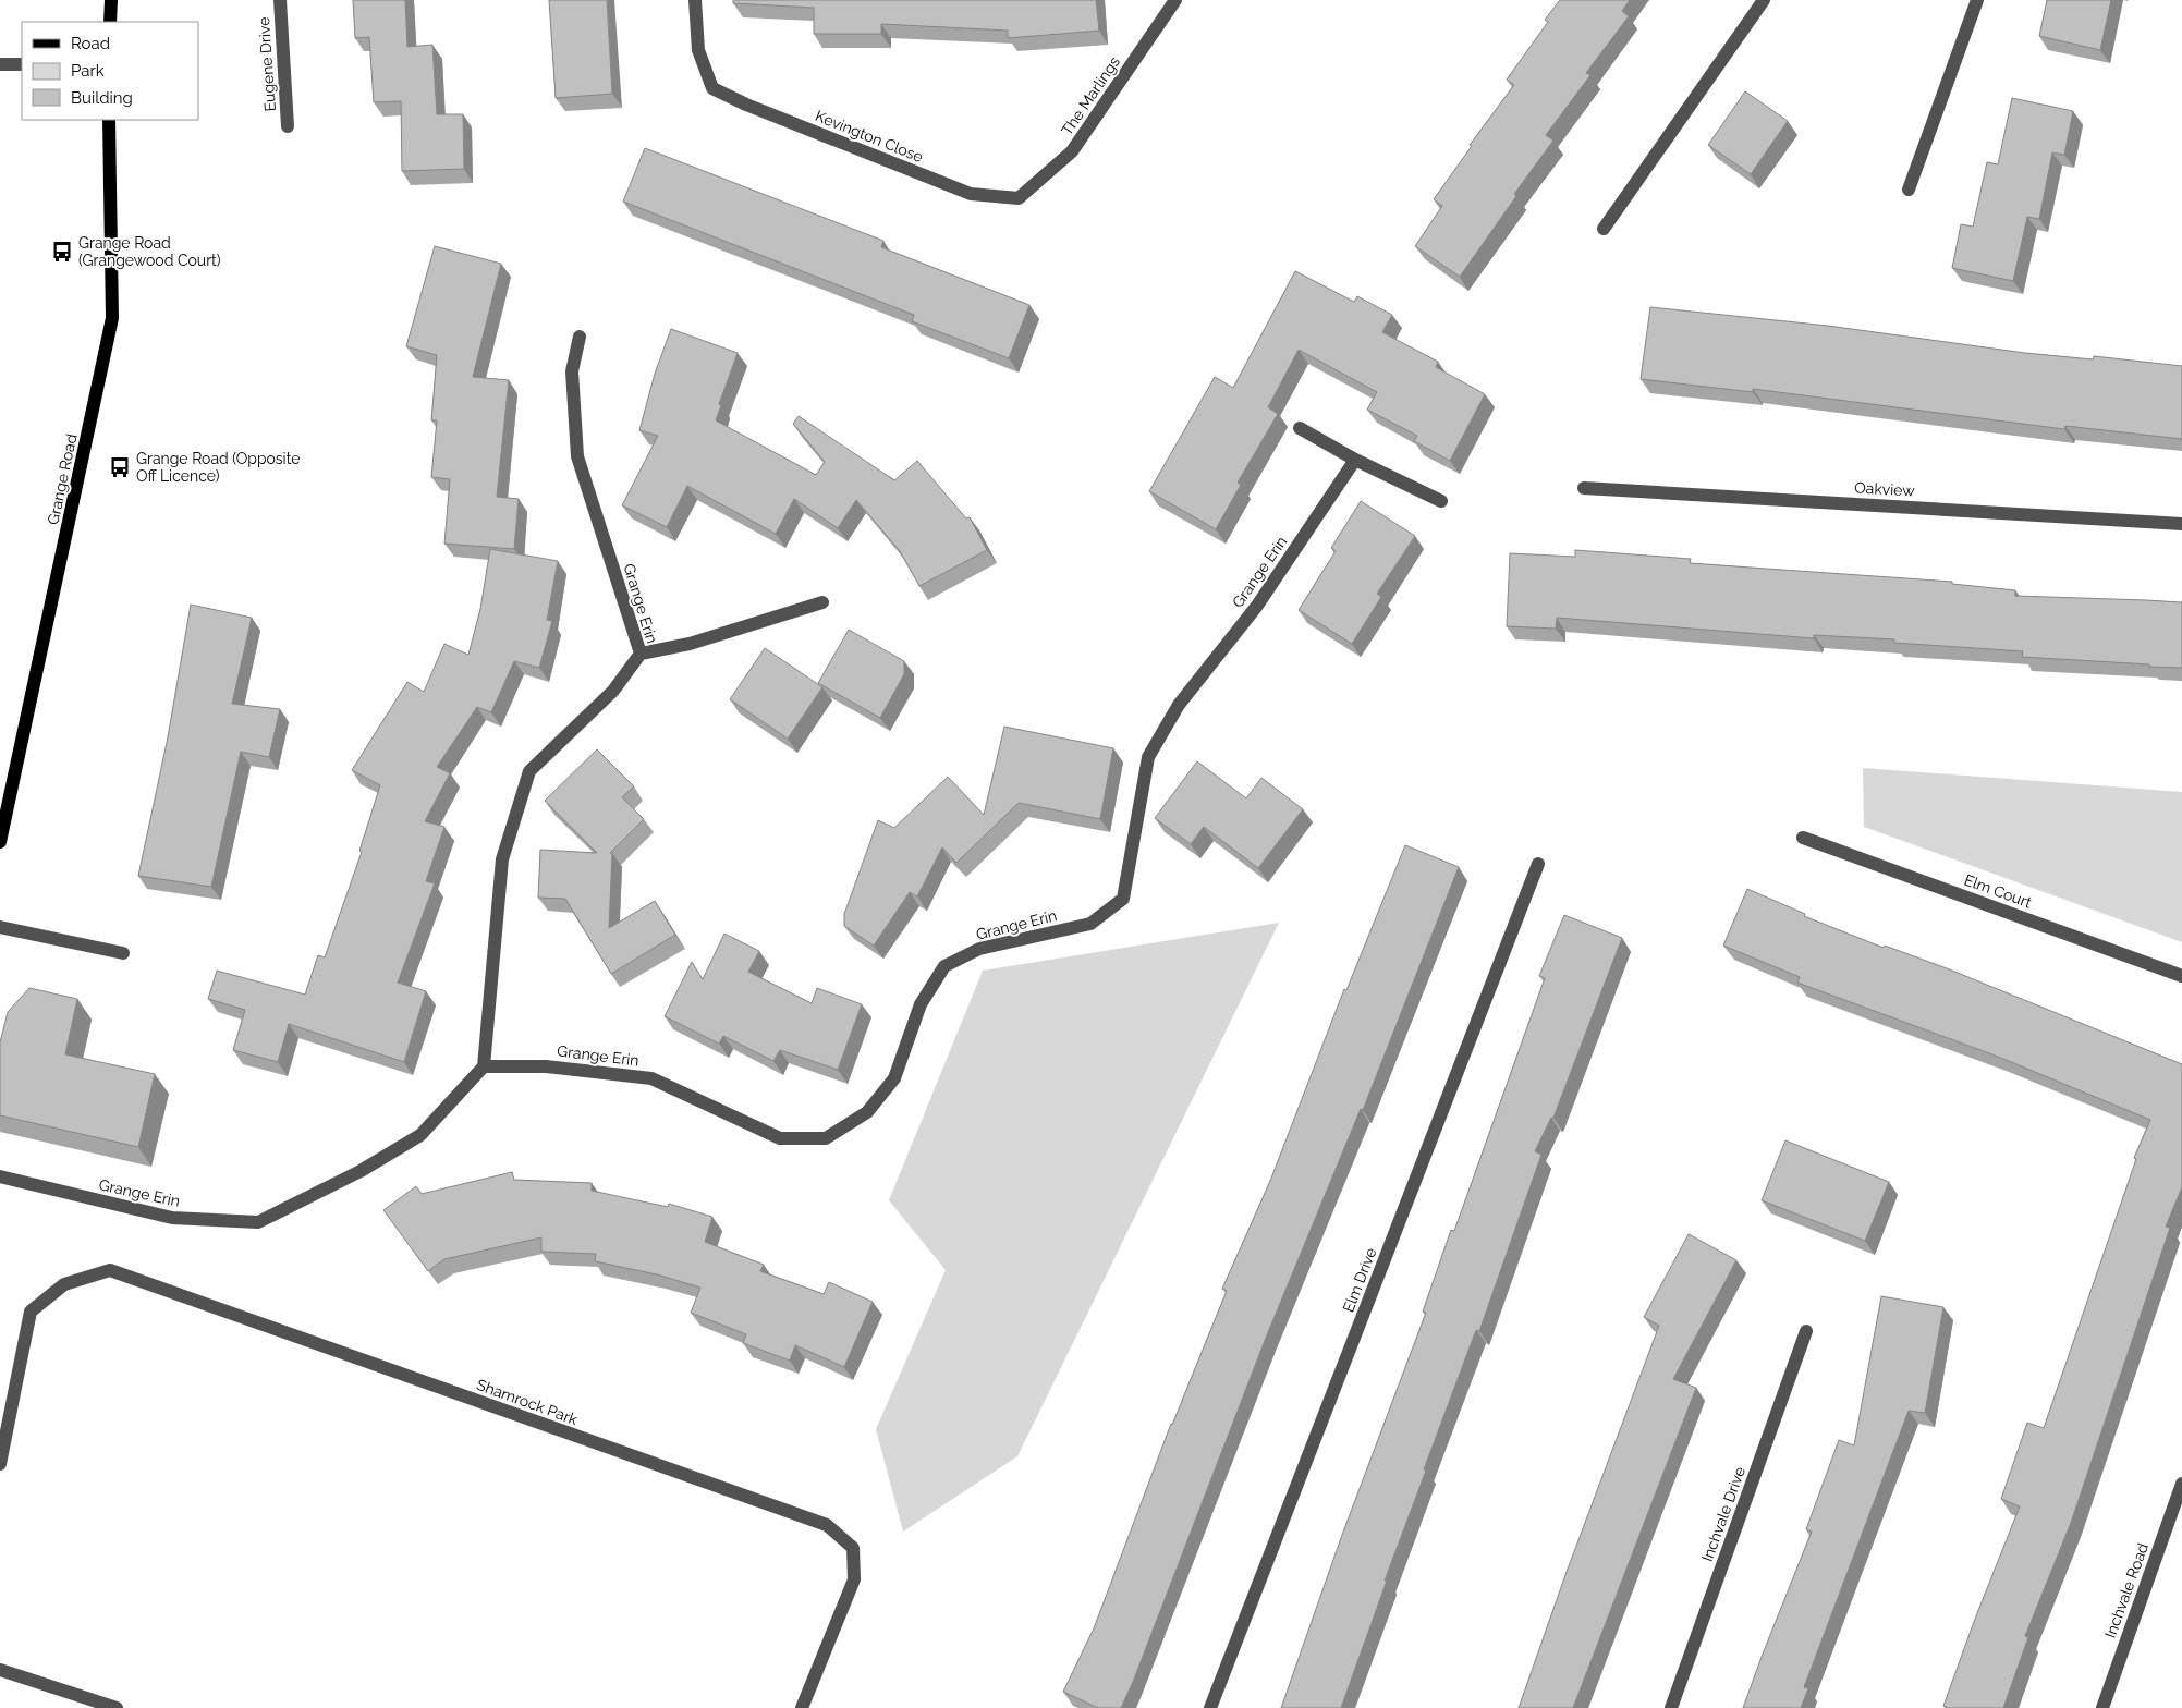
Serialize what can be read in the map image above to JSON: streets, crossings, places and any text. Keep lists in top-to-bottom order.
{
  "streets": {
    "main road": ["Grange Road"],
    "street": [
      "Eugene Drive",
      "The Marlings",
      "Kevington Close",
      "Oakview",
      "Grange Erin",
      "Elm Court",
      "Elm Drive",
      "Shamrock Park",
      "Inchvale Drive",
      "Inchvale Road"
    ]
  },
  "crossings": [
    ["The Marlings", "Kevington Close"]
  ],
  "places": {
    "bus stop": ["Grange Road (Grangewood Court)", "Grange Road (Opposite Off Licence)"]
  },
  "legend": ["Road", "Park", "Building"]
}
